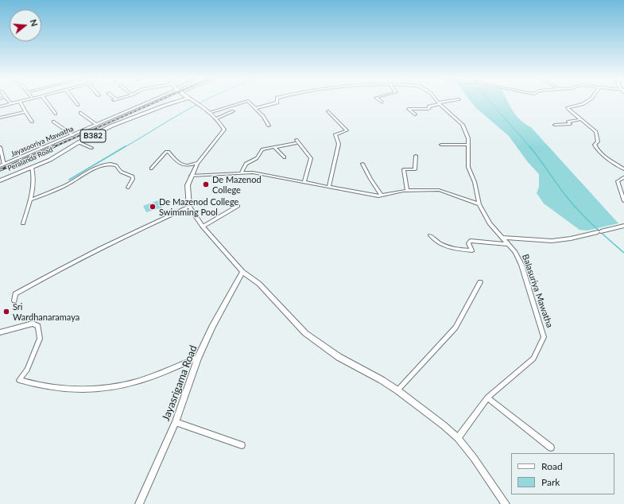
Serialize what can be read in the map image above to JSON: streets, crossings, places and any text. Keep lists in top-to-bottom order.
{
  "streets": {
    "main road": ["B382", "Peralanda Road"],
    "street": ["Jayasooriya Mawatha", "Balasuriya Mawatha", "Jayasrigama Road"]
  },
  "places": ["De Mazenod College", "De Mazenod College Swimming Pool", "Sri Wardhanaramaya"],
  "legend": ["Road", "Park"],
  "north": "right"
}
